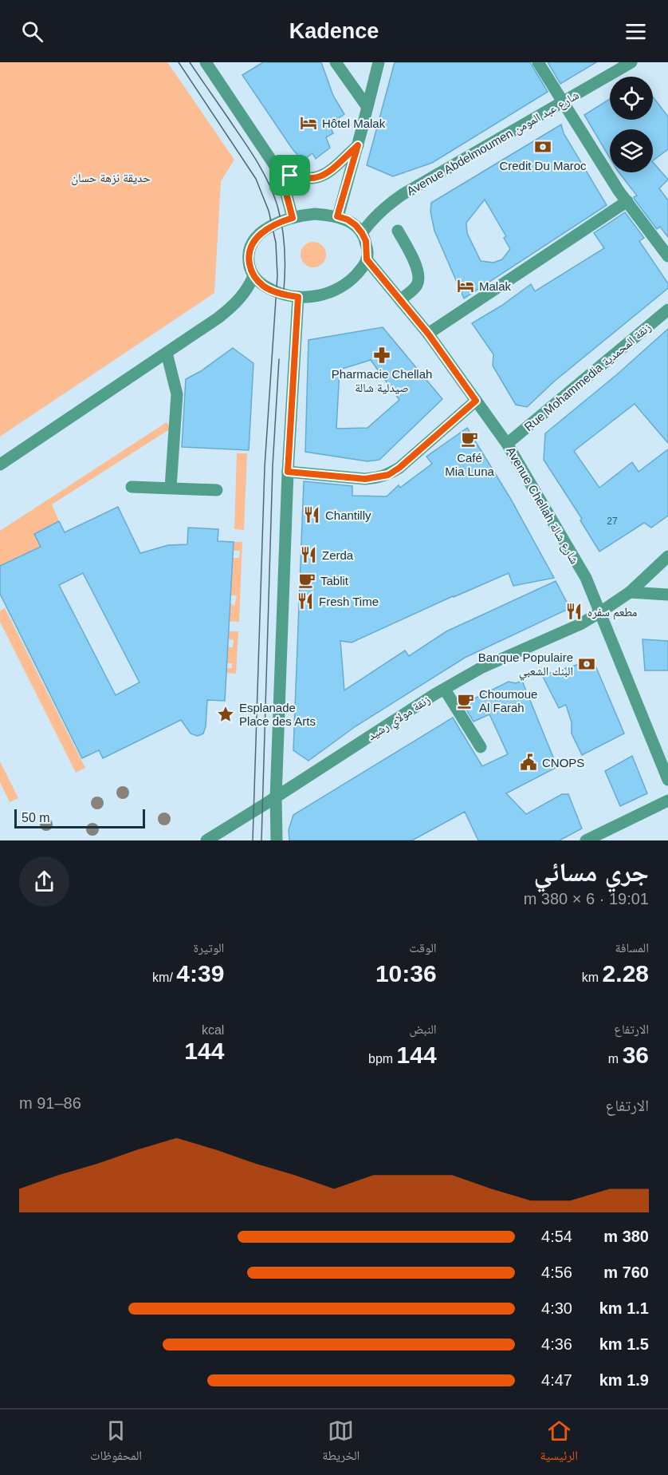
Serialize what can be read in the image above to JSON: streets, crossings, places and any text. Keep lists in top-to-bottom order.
{
  "streets": {
    "street": [
      "Avenue Abdelmoumen شارع عبد المومن",
      "Rue Mohammedia زنقة المحمدية",
      "Avenue Chellah شارع شالة",
      "زنقة مولاي رشيد"
    ]
  },
  "crossings": [
    ["Avenue Abdelmoumen شارع عبد المومن", "Avenue Chellah شارع شالة"],
    ["Rue Mohammedia زنقة المحمدية", "Avenue Chellah شارع شالة"],
    ["Avenue Chellah شارع شالة", "زنقة مولاي رشيد"]
  ],
  "parks": ["حديقة نزهة حسان"],
  "places": {
    "hotel": ["Hôtel Malak", "Malak"],
    "bank": ["Credit Du Maroc", "Banque Populaire البنك الشعبي"],
    "pharmacy": ["Pharmacie Chellah صيدلية شالة"],
    "cafe": ["Café Mia Luna", "Tablit", "Choumoue Al Farah"],
    "restaurant": [
      "Chantilly",
      "Zerda",
      "Fresh Time",
      "مطعم سفره"
    ],
    "place": ["Esplanade Place des Arts"],
    "public building": ["CNOPS"]
  },
  "house_numbers": ["27"],
  "scale_bar": "50 m",
  "page": {
    "header": "Kadence",
    "scale": "50 m",
    "heading": ["جري مسائي", "19:01 · 6 × 380 m"],
    "stats": [
      ["المسافة", "2.28 km"],
      ["الوقت", "10:36"],
      ["الوتيرة", "4:39 /km"],
      ["الارتفاع", "36 m"],
      ["النبض", "144 bpm"],
      ["kcal", "144"]
    ],
    "chart": ["الارتفاع", "86–91 m"],
    "list": [
      {
        "name": "380 m",
        "note": "4:54"
      },
      {
        "name": "760 m",
        "note": "4:56"
      },
      {
        "name": "1.1 km",
        "note": "4:30"
      },
      {
        "name": "1.5 km",
        "note": "4:36"
      },
      {
        "name": "1.9 km",
        "note": "4:47"
      }
    ],
    "tabs": ["الرئيسية", "الخريطة", "المحفوظات"]
  }
}
